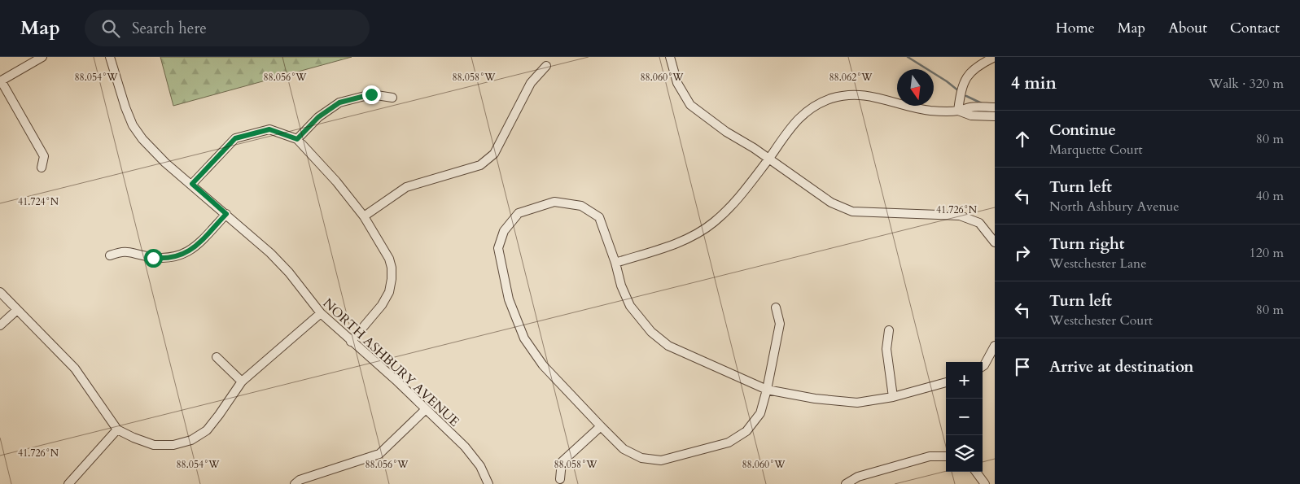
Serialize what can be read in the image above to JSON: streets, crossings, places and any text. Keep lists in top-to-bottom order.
{
  "streets": {
    "street": ["NORTH ASHBURY AVENUE"]
  },
  "north": "bottom",
  "page": {
    "header": "Map",
    "search": "Search here",
    "nav": [
      "Home",
      "Map",
      "About",
      "Contact"
    ],
    "heading": ["4 min", "Walk · 320 m"],
    "list": [
      ["Continue", "Marquette Court", "80 m"],
      ["Turn left", "North Ashbury Avenue", "40 m"],
      ["Turn right", "Westchester Lane", "120 m"],
      ["Turn left", "Westchester Court", "80 m"],
      "Arrive at destination"
    ],
    "map_buttons": ["+", "−"]
  },
  "coordinates": [
    "88.060°W",
    "88.054°W",
    "88.056°W",
    "88.058°W",
    "88.062°W",
    "41.724°N",
    "41.726°N"
  ]
}
